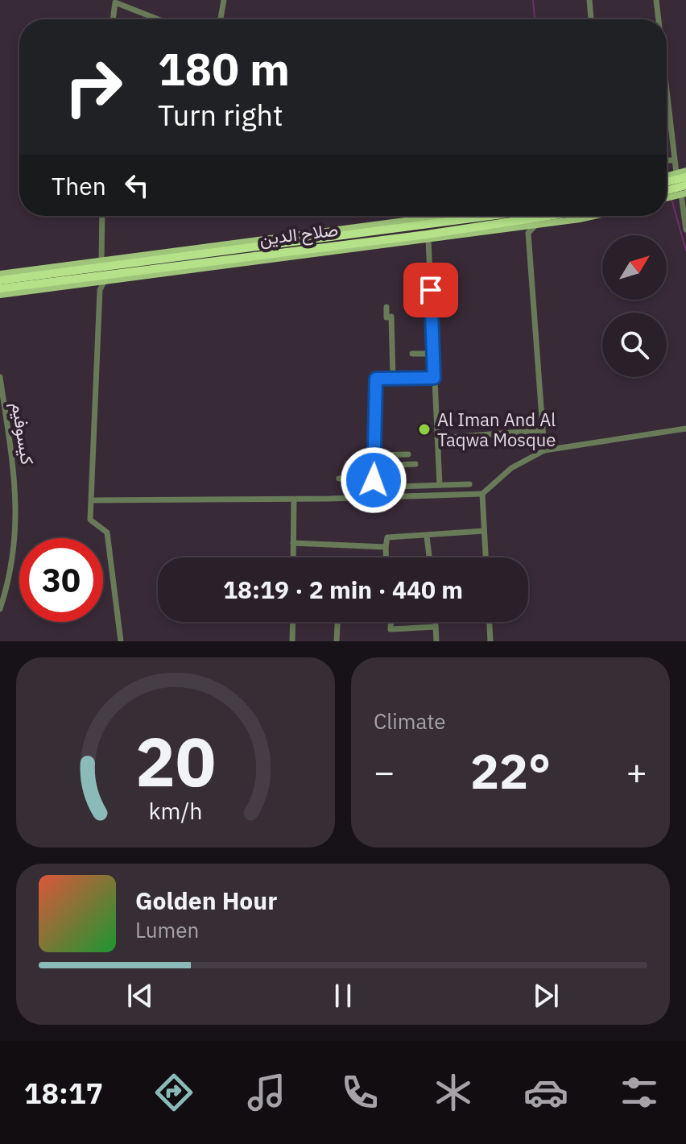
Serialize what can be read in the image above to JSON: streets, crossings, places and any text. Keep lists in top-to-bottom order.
{
  "streets": {
    "highway": ["صلاح الدين"],
    "street": ["كيسوفيم"]
  },
  "places": ["Al Iman And Al Taqwa Mosque"],
  "north": "top right",
  "page": {
    "turn": ["180 m", "Turn right"],
    "then": "Then",
    "limit": "30",
    "trip": "18:19 · 2 min · 440 m",
    "tile": "Climate",
    "heat": ["−", "22°", "+"],
    "song": ["Golden Hour", "Lumen"],
    "tabs": "18:17",
    "gauge": ["20", "km/h"]
  }
}
